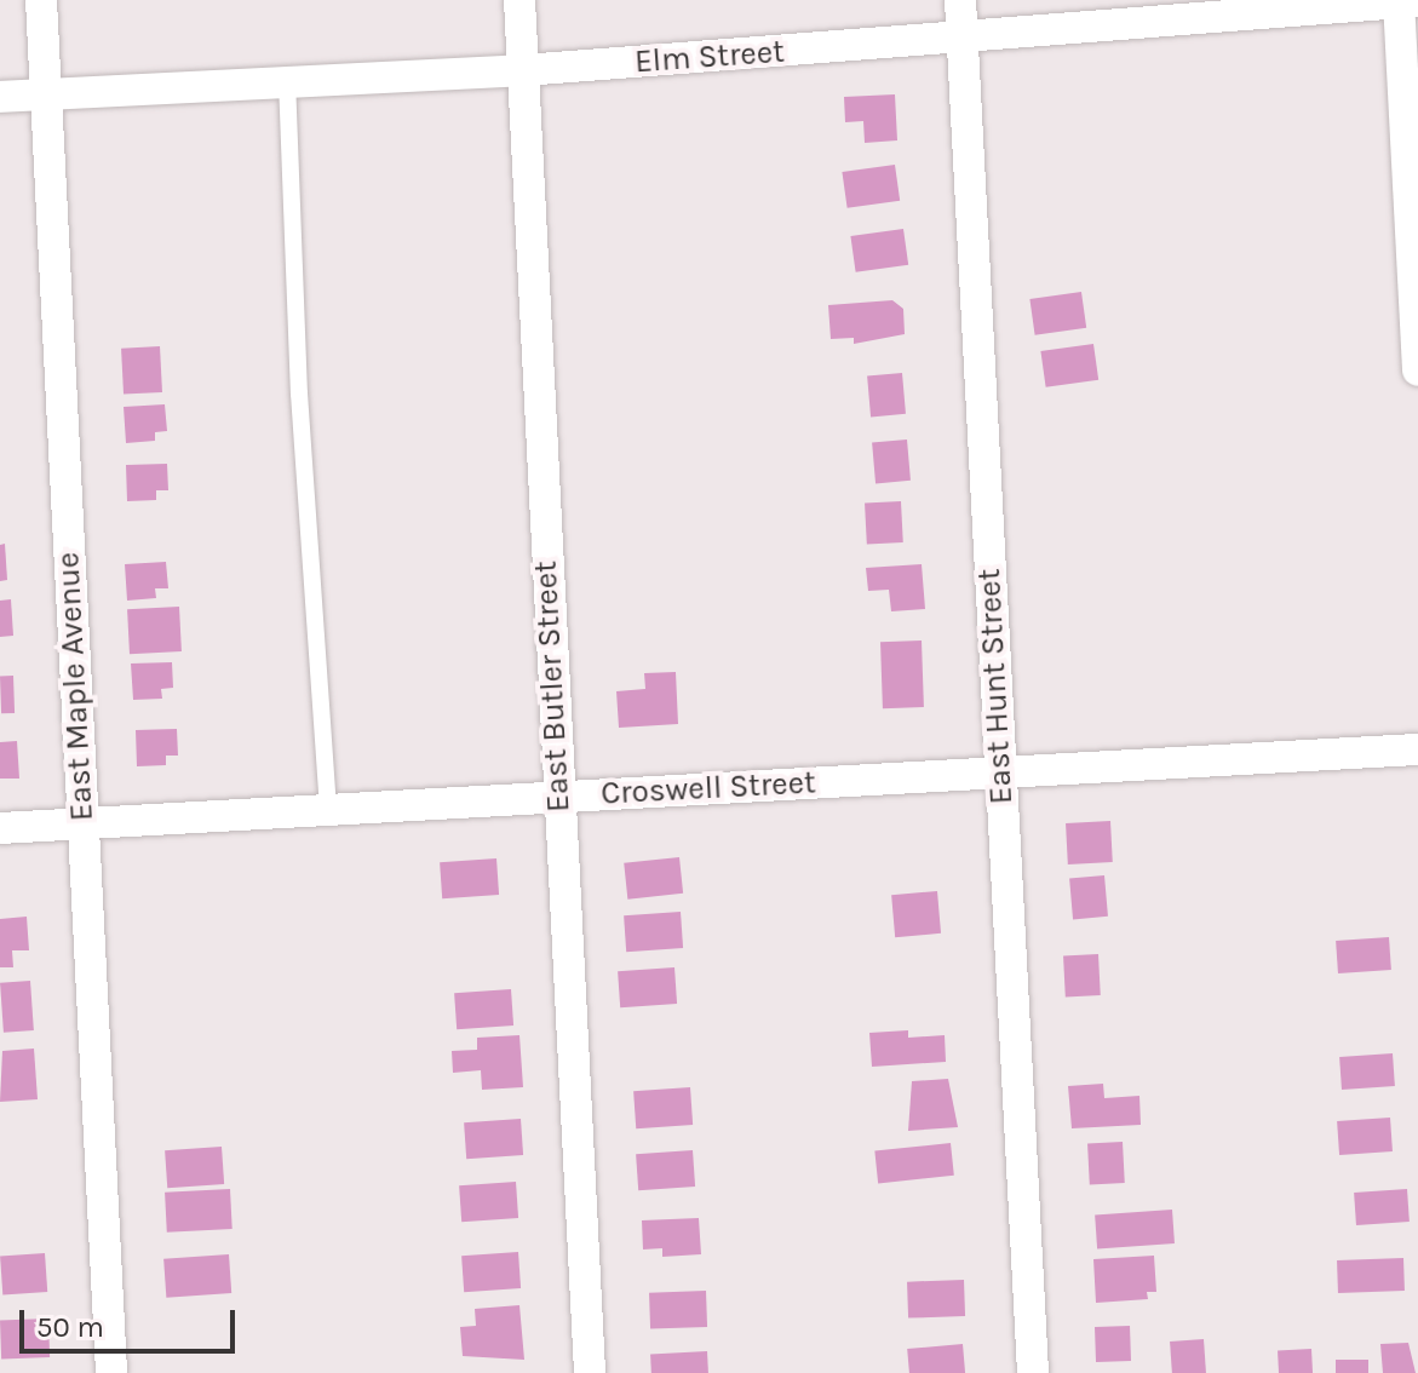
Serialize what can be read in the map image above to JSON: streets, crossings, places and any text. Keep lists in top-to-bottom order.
{
  "streets": {
    "street": [
      "Elm Street",
      "East Maple Avenue",
      "East Butler Street",
      "East Hunt Street",
      "Croswell Street"
    ]
  },
  "crossings": [
    ["Elm Street", "East Maple Avenue"],
    ["Elm Street", "East Butler Street"],
    ["Elm Street", "East Hunt Street"],
    ["East Maple Avenue", "Croswell Street"],
    ["East Butler Street", "Croswell Street"],
    ["East Hunt Street", "Croswell Street"]
  ],
  "scale_bar": "50 m"
}
